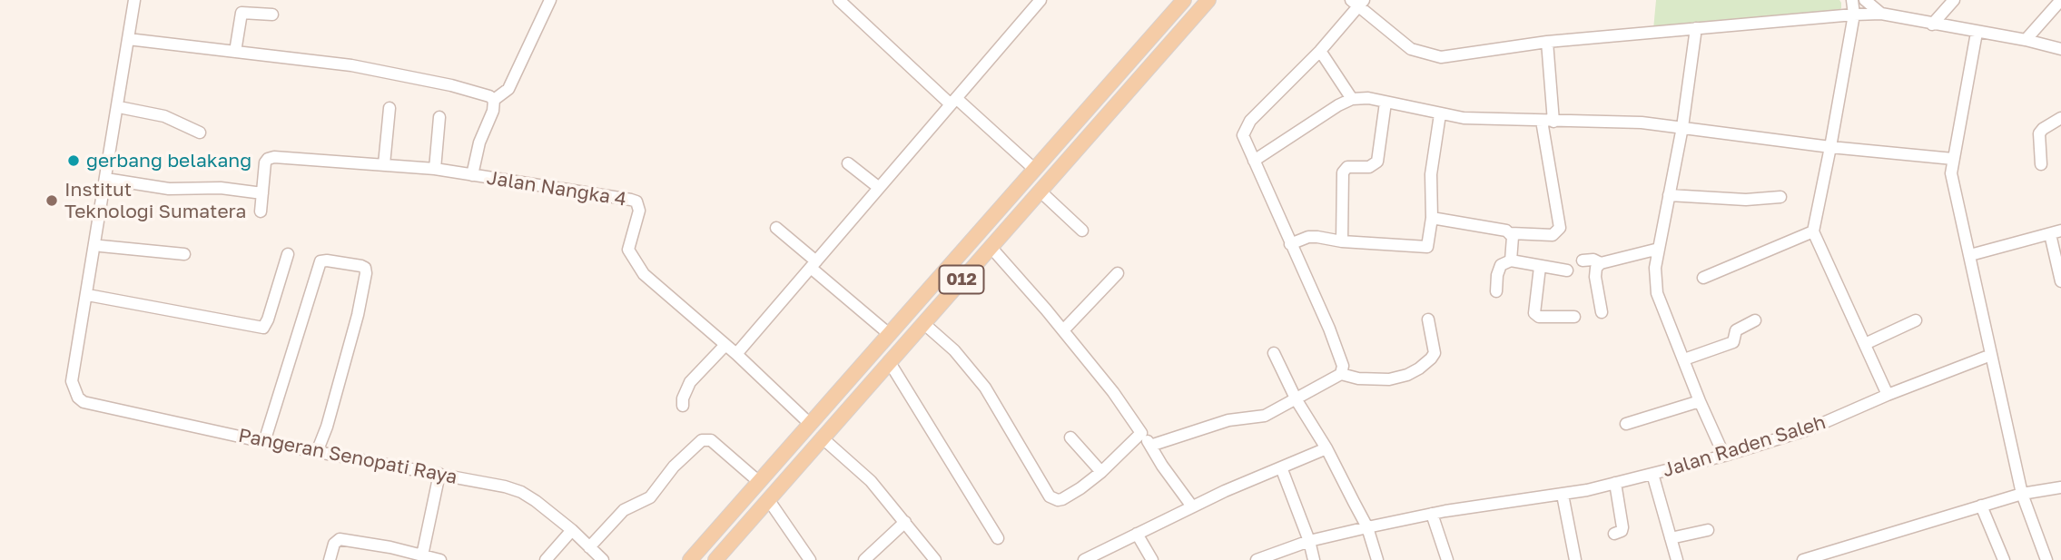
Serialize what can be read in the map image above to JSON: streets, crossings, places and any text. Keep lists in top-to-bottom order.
{
  "streets": {
    "main road": ["012"],
    "street": ["Jalan Nangka 4", "Jalan Raden Saleh", "Pangeran Senopati Raya"]
  },
  "crossings": [
    ["Jalan Nangka 4", "012"]
  ],
  "places": ["gerbang belakang", "Institut Teknologi Sumatera"]
}
